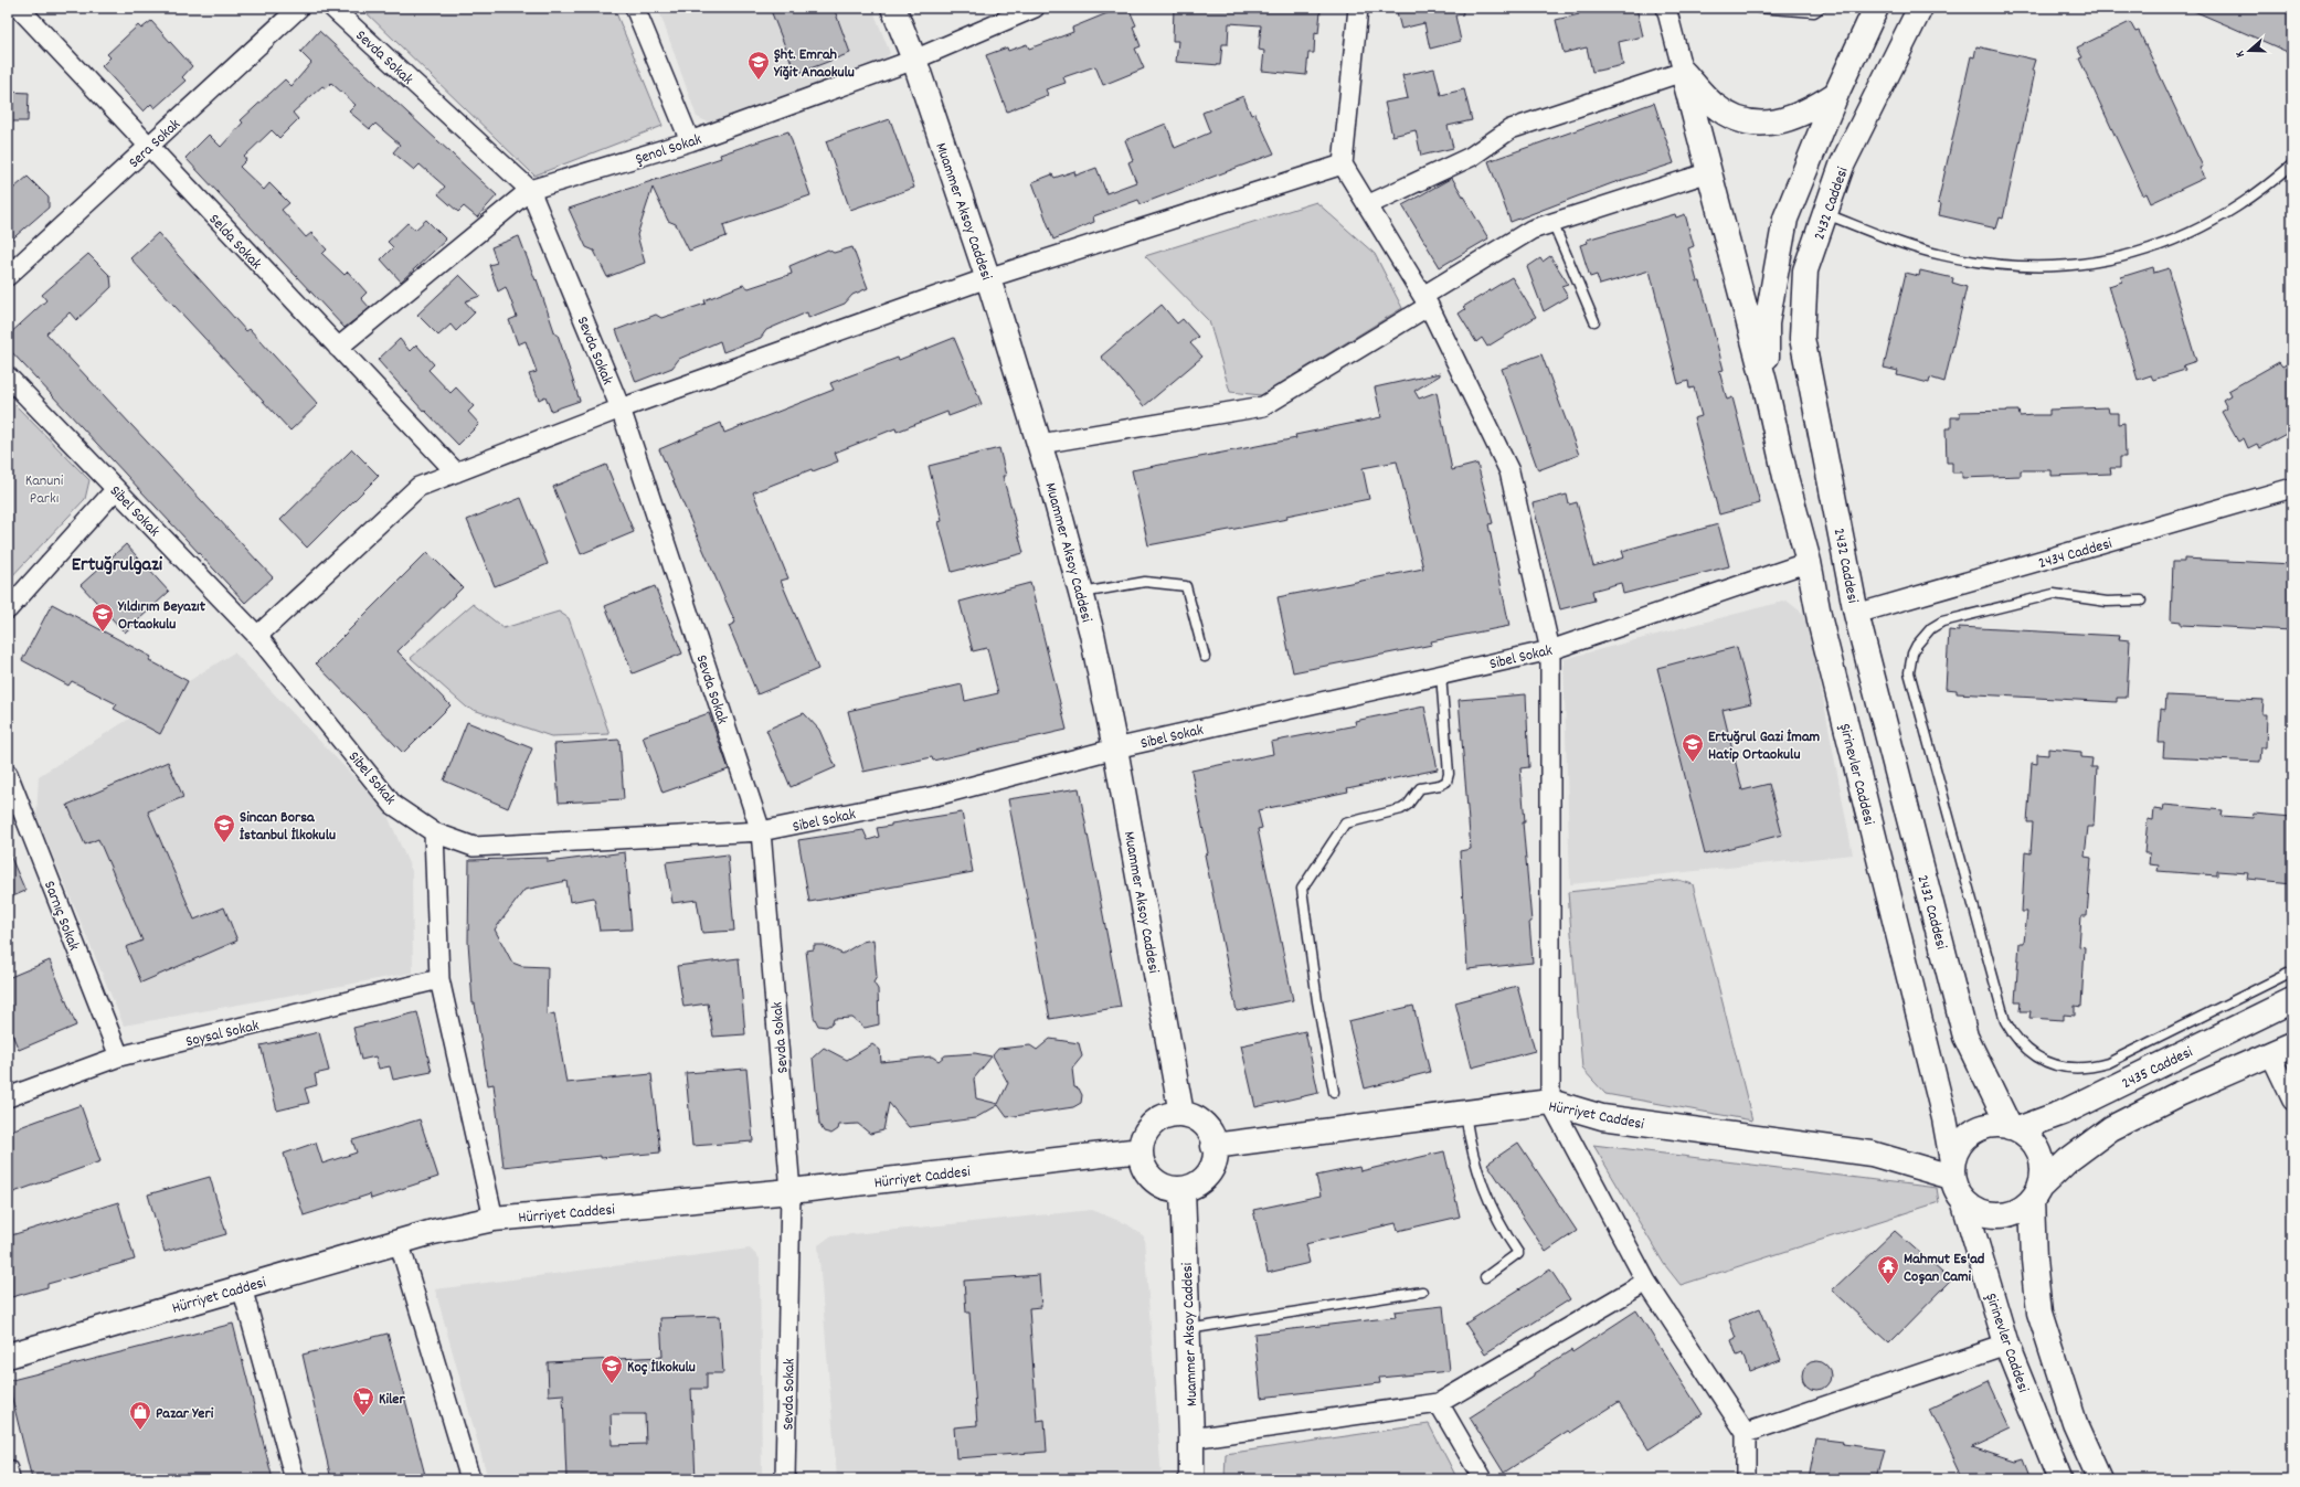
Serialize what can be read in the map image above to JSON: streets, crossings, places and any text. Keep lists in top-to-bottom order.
{
  "streets": {
    "street": [
      "Sevda Sokak",
      "Sera Sokak",
      "Şenol Sokak",
      "2432 Caddesi",
      "Muammer Aksoy Caddesi",
      "Selda Sokak",
      "Sibel Sokak",
      "2434 Caddesi",
      "Şirinevler Caddesi",
      "Sarnıç Sokak",
      "Soysal Sokak",
      "2435 Caddesi",
      "Hürriyet Caddesi"
    ]
  },
  "crossings": [
    ["Sevda Sokak", "Şenol Sokak"],
    ["Sevda Sokak", "Sibel Sokak"],
    ["Sevda Sokak", "Hürriyet Caddesi"],
    ["Sera Sokak", "Selda Sokak"],
    ["Şenol Sokak", "Muammer Aksoy Caddesi"],
    ["Şenol Sokak", "Selda Sokak"],
    ["2432 Caddesi", "2434 Caddesi"],
    ["2432 Caddesi", "Şirinevler Caddesi"],
    ["2432 Caddesi", "2435 Caddesi"],
    ["2432 Caddesi", "Hürriyet Caddesi"],
    ["Muammer Aksoy Caddesi", "Sibel Sokak"],
    ["Muammer Aksoy Caddesi", "Hürriyet Caddesi"],
    ["Sibel Sokak", "Şirinevler Caddesi"],
    ["Şirinevler Caddesi", "2435 Caddesi"],
    ["Şirinevler Caddesi", "Hürriyet Caddesi"],
    ["Sarnıç Sokak", "Soysal Sokak"],
    ["2435 Caddesi", "Hürriyet Caddesi"]
  ],
  "districts": ["Ertuğrulgazi"],
  "parks": ["Kanuni Parkı"],
  "places": {
    "school or university": [
      "Şht. Emrah Yiğit Anaokulu",
      "Yıldırım Beyazıt Ortaokulu",
      "Ertuğrul Gazi İmam Hatip Ortaokulu",
      "Sincan Borsa İstanbul İlkokulu",
      "Koç İlkokulu"
    ],
    "temple": ["Mahmut Es'ad Coşan Cami"],
    "supermarket": ["Kiler"],
    "shop": ["Pazar Yeri"]
  },
  "north": "left"
}
